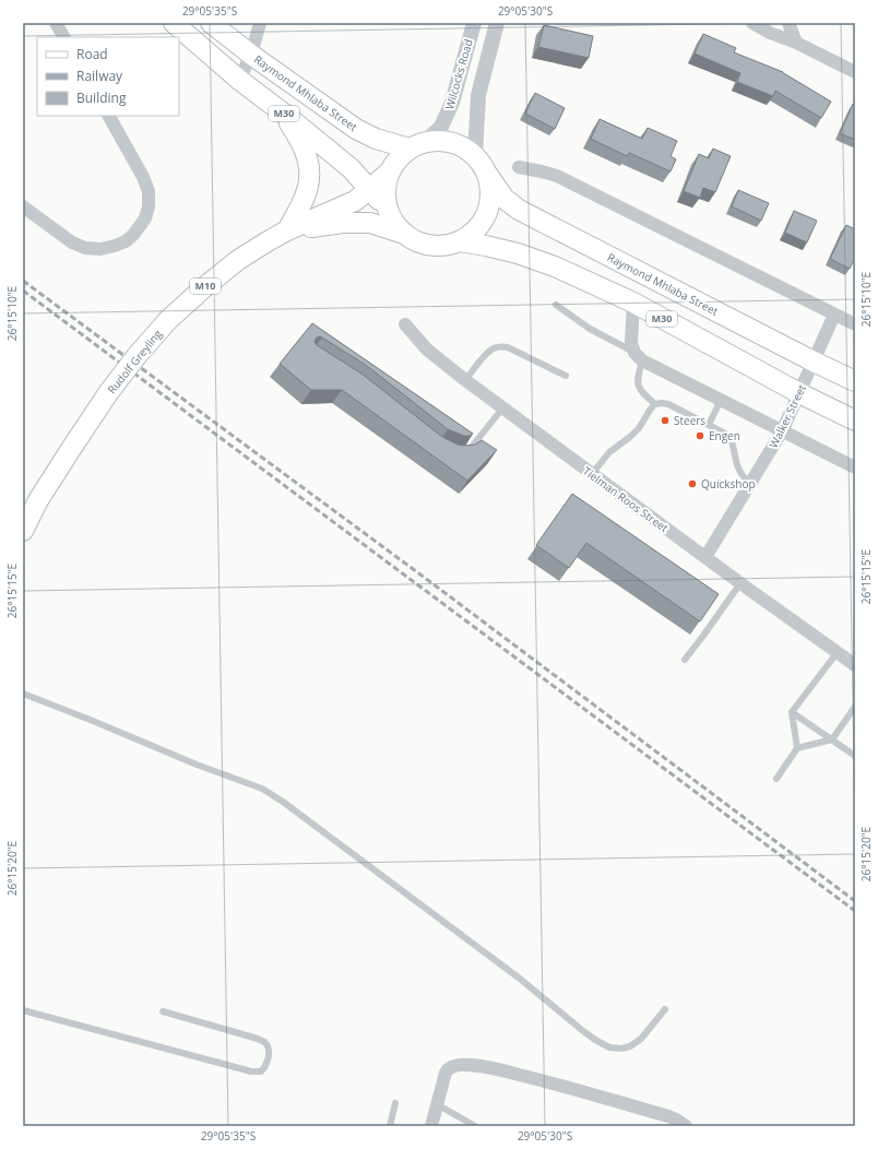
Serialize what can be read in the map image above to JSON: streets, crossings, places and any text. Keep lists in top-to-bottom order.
{
  "streets": {
    "main road": [
      "Raymond Mhlaba Street",
      "M30",
      "M10",
      "Rudolf Greyling"
    ],
    "street": ["Wilcocks Road", "Walker Street", "Tielman Roos Street"]
  },
  "crossings": [
    ["Wilcocks Road", "Raymond Mhlaba Street"],
    ["Wilcocks Road", "M30"],
    ["Wilcocks Road", "Rudolf Greyling"],
    ["Raymond Mhlaba Street", "M30"],
    ["Raymond Mhlaba Street", "Rudolf Greyling"],
    ["Raymond Mhlaba Street", "Walker Street"],
    ["M30", "Rudolf Greyling"],
    ["M30", "Walker Street"],
    ["Walker Street", "Tielman Roos Street"]
  ],
  "places": ["Steers", "Engen", "Quickshop"],
  "legend": ["Road", "Railway", "Building"],
  "coordinates": [
    "29°05'35\"S",
    "29°05'30\"S",
    "26°15'10\"E",
    "26°15'15\"E",
    "26°15'20\"E"
  ]
}
